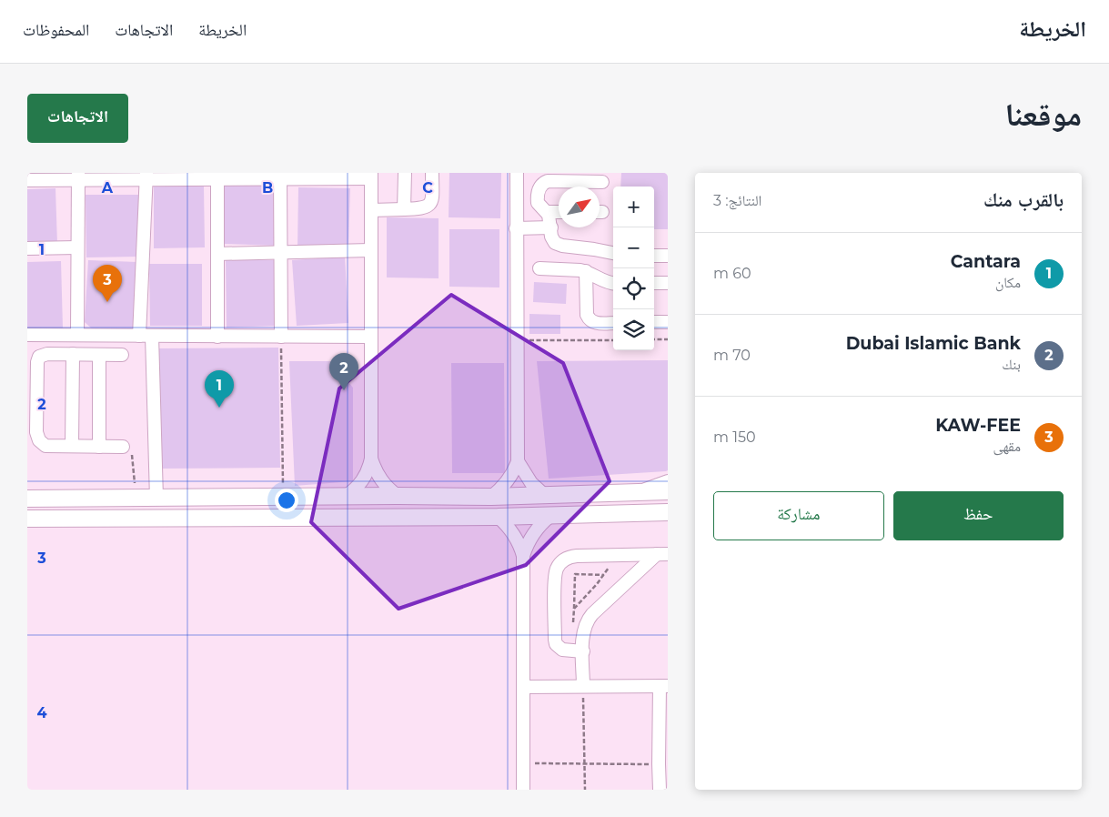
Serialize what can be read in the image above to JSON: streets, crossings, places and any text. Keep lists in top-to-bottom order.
{
  "north": "top right",
  "page": {
    "header": "الخريطة",
    "nav": ["الخريطة", "الاتجاهات", "المحفوظات"],
    "title": "موقعنا",
    "buttons": [
      "الاتجاهات",
      ["حفظ", "مشاركة"]
    ],
    "heading": ["بالقرب منك", "النتائج: 3"],
    "map_buttons": ["+", "−"],
    "list": [
      {
        "mark": "1",
        "name": "Cantara",
        "note": "مكان",
        "value": "60 m"
      },
      {
        "mark": "2",
        "name": "Dubai Islamic Bank",
        "note": "بنك",
        "value": "70 m"
      },
      {
        "mark": "3",
        "name": "KAW-FEE",
        "note": "مقهى",
        "value": "150 m"
      }
    ],
    "pins": ["3", "2", "1"]
  },
  "grid": {
    "columns": ["A", "B", "C"],
    "rows": [
      "1",
      "2",
      "3",
      "4"
    ]
  }
}
